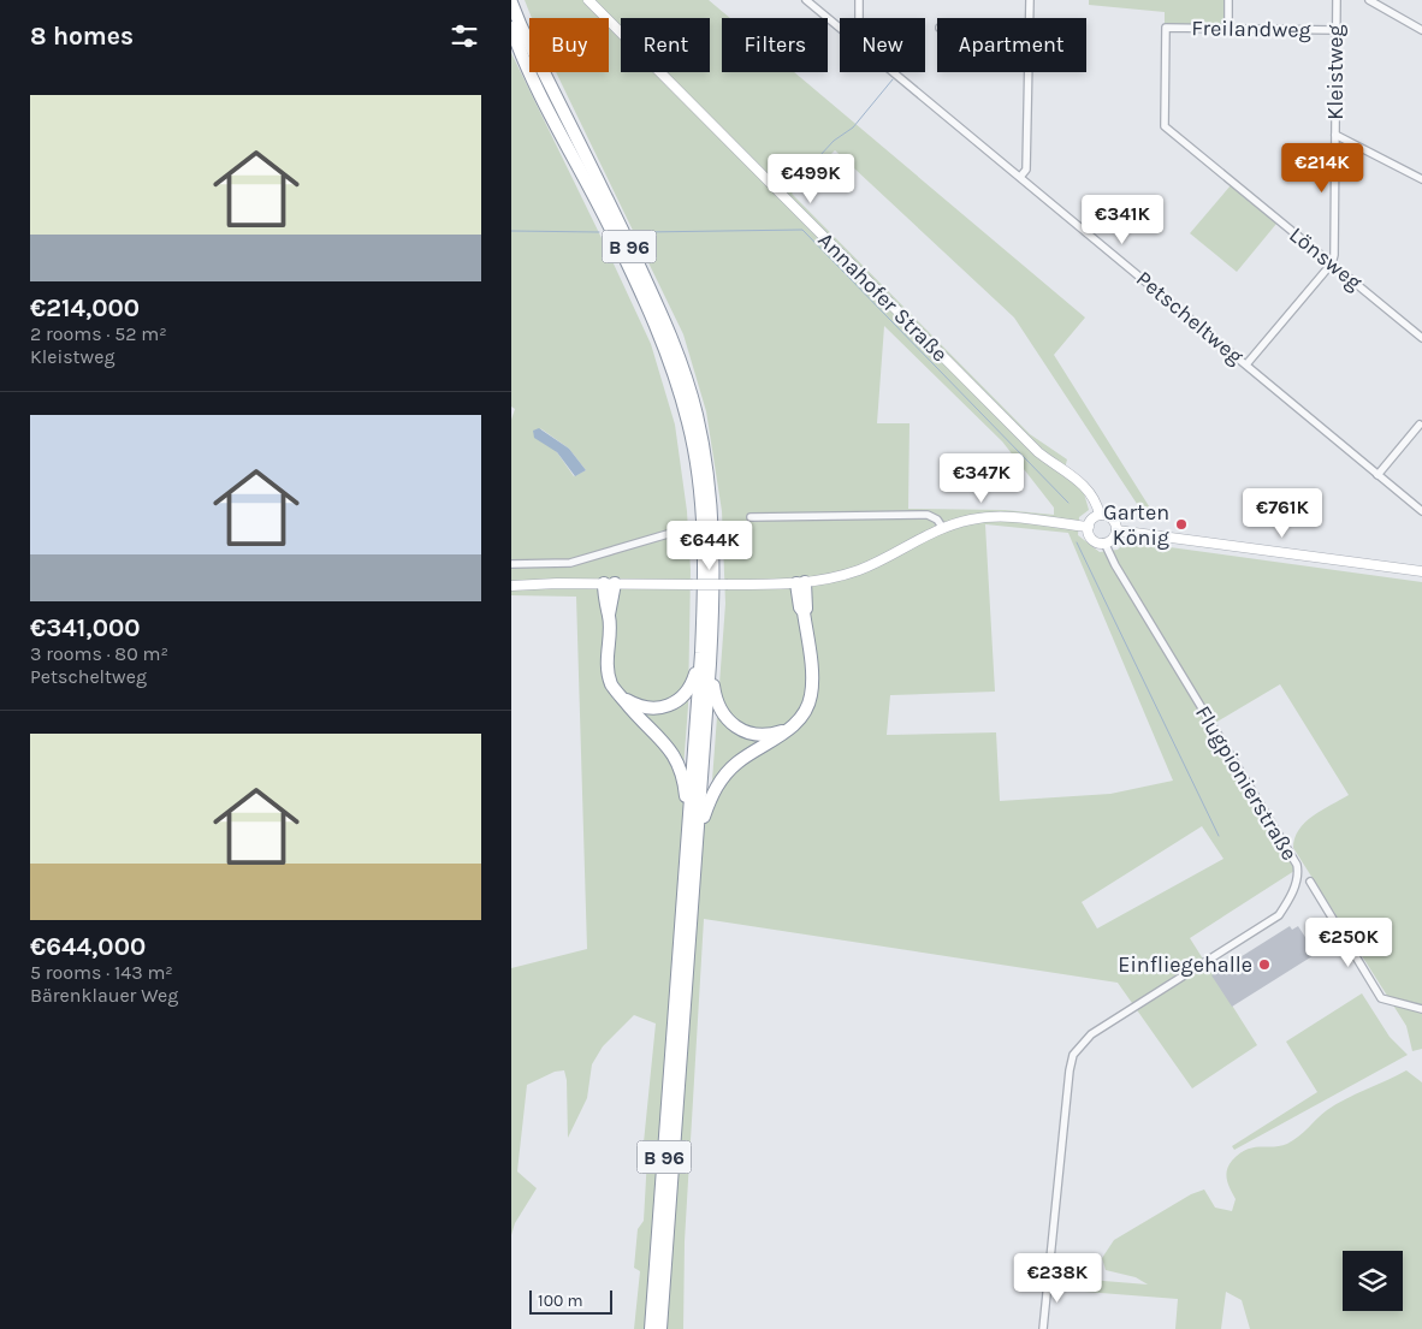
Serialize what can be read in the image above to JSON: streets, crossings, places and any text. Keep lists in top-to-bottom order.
{
  "streets": {
    "highway": ["B 96"],
    "street": [
      "Freilandweg",
      "Kleistweg",
      "Lönsweg",
      "Annahofer Straße",
      "Petscheltweg",
      "Flugpionierstraße"
    ]
  },
  "crossings": [
    ["Freilandweg", "Kleistweg"],
    ["Freilandweg", "Lönsweg"],
    ["Kleistweg", "Lönsweg"],
    ["Annahofer Straße", "Flugpionierstraße"]
  ],
  "places": ["Garten König", "Einfliegehalle"],
  "scale_bar": "100 m",
  "page": {
    "heading": "8 homes",
    "chip": [
      "Buy",
      "Rent",
      "Filters",
      "New",
      "Apartment"
    ],
    "list": [
      {
        "name": "€214,000",
        "note": "2 rooms · 52 m² · Kleistweg"
      },
      {
        "name": "€341,000",
        "note": "3 rooms · 80 m² · Petscheltweg"
      },
      {
        "name": "€644,000",
        "note": "5 rooms · 143 m² · Bärenklauer Weg"
      }
    ],
    "price": [
      "€214K",
      "€499K",
      "€341K",
      "€347K",
      "€761K",
      "€644K",
      "€250K",
      "€238K"
    ],
    "scale": "100 m"
  }
}
